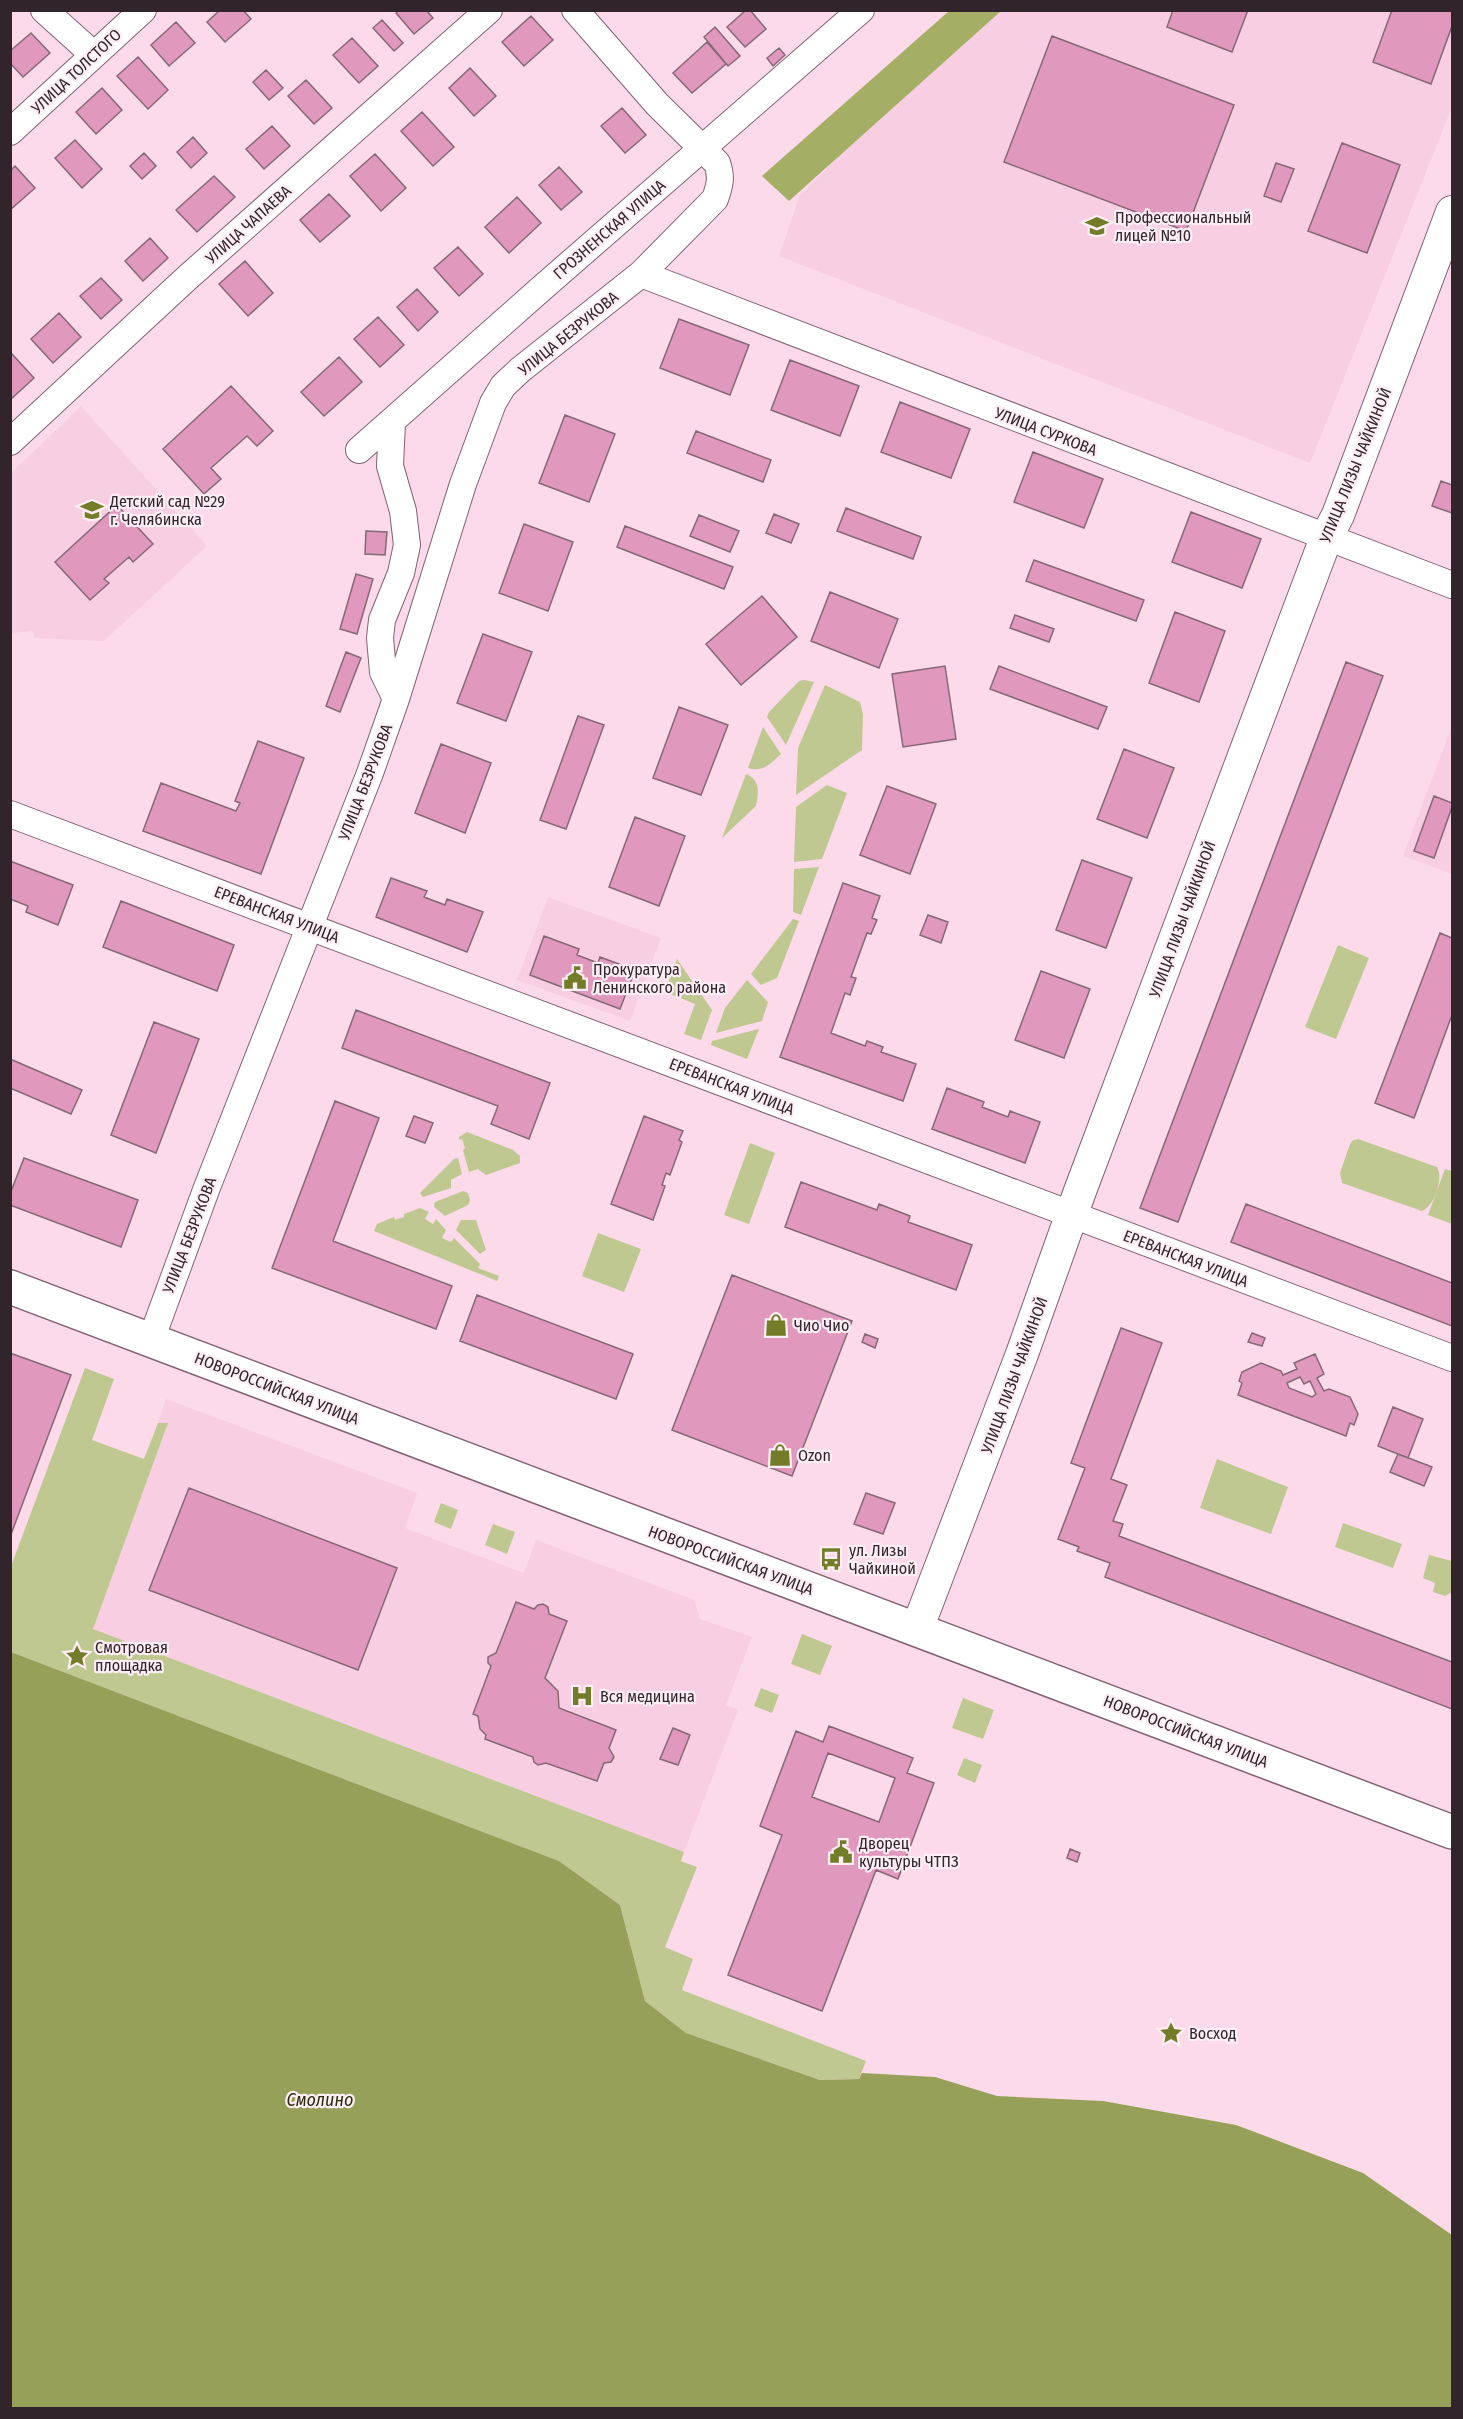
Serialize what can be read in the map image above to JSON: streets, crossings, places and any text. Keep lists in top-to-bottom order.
{
  "streets": {
    "main road": ["НОВОРОССИЙСКАЯ УЛИЦА"],
    "street": [
      "УЛИЦА ТОЛСТОГО",
      "УЛИЦА ЧАПАЕВА",
      "ГРОЗНЕНСКАЯ УЛИЦА",
      "УЛИЦА БЕЗРУКОВА",
      "УЛИЦА СУРКОВА",
      "УЛИЦА ЛИЗЫ ЧАЙКИНОЙ",
      "ЕРЕВАНСКАЯ УЛИЦА"
    ]
  },
  "crossings": [
    ["ГРОЗНЕНСКАЯ УЛИЦА", "УЛИЦА БЕЗРУКОВА"],
    ["УЛИЦА БЕЗРУКОВА", "УЛИЦА СУРКОВА"],
    ["УЛИЦА БЕЗРУКОВА", "ЕРЕВАНСКАЯ УЛИЦА"],
    ["УЛИЦА БЕЗРУКОВА", "НОВОРОССИЙСКАЯ УЛИЦА"],
    ["УЛИЦА СУРКОВА", "УЛИЦА ЛИЗЫ ЧАЙКИНОЙ"],
    ["УЛИЦА ЛИЗЫ ЧАЙКИНОЙ", "ЕРЕВАНСКАЯ УЛИЦА"],
    ["УЛИЦА ЛИЗЫ ЧАЙКИНОЙ", "НОВОРОССИЙСКАЯ УЛИЦА"]
  ],
  "water": ["Смолино"],
  "places": {
    "school or university": ["Профессиональный лицей №10", "Детский сад №29 г. Челябинска"],
    "public building": ["Прокуратура Ленинского района", "Дворец культуры ЧТПЗ"],
    "shop": ["Чио Чио", "Ozon"],
    "bus stop": ["ул. Лизы Чайкиной"],
    "place": ["Смотровая площадка", "Восход"],
    "hospital": ["Вся медицина"]
  }
}
